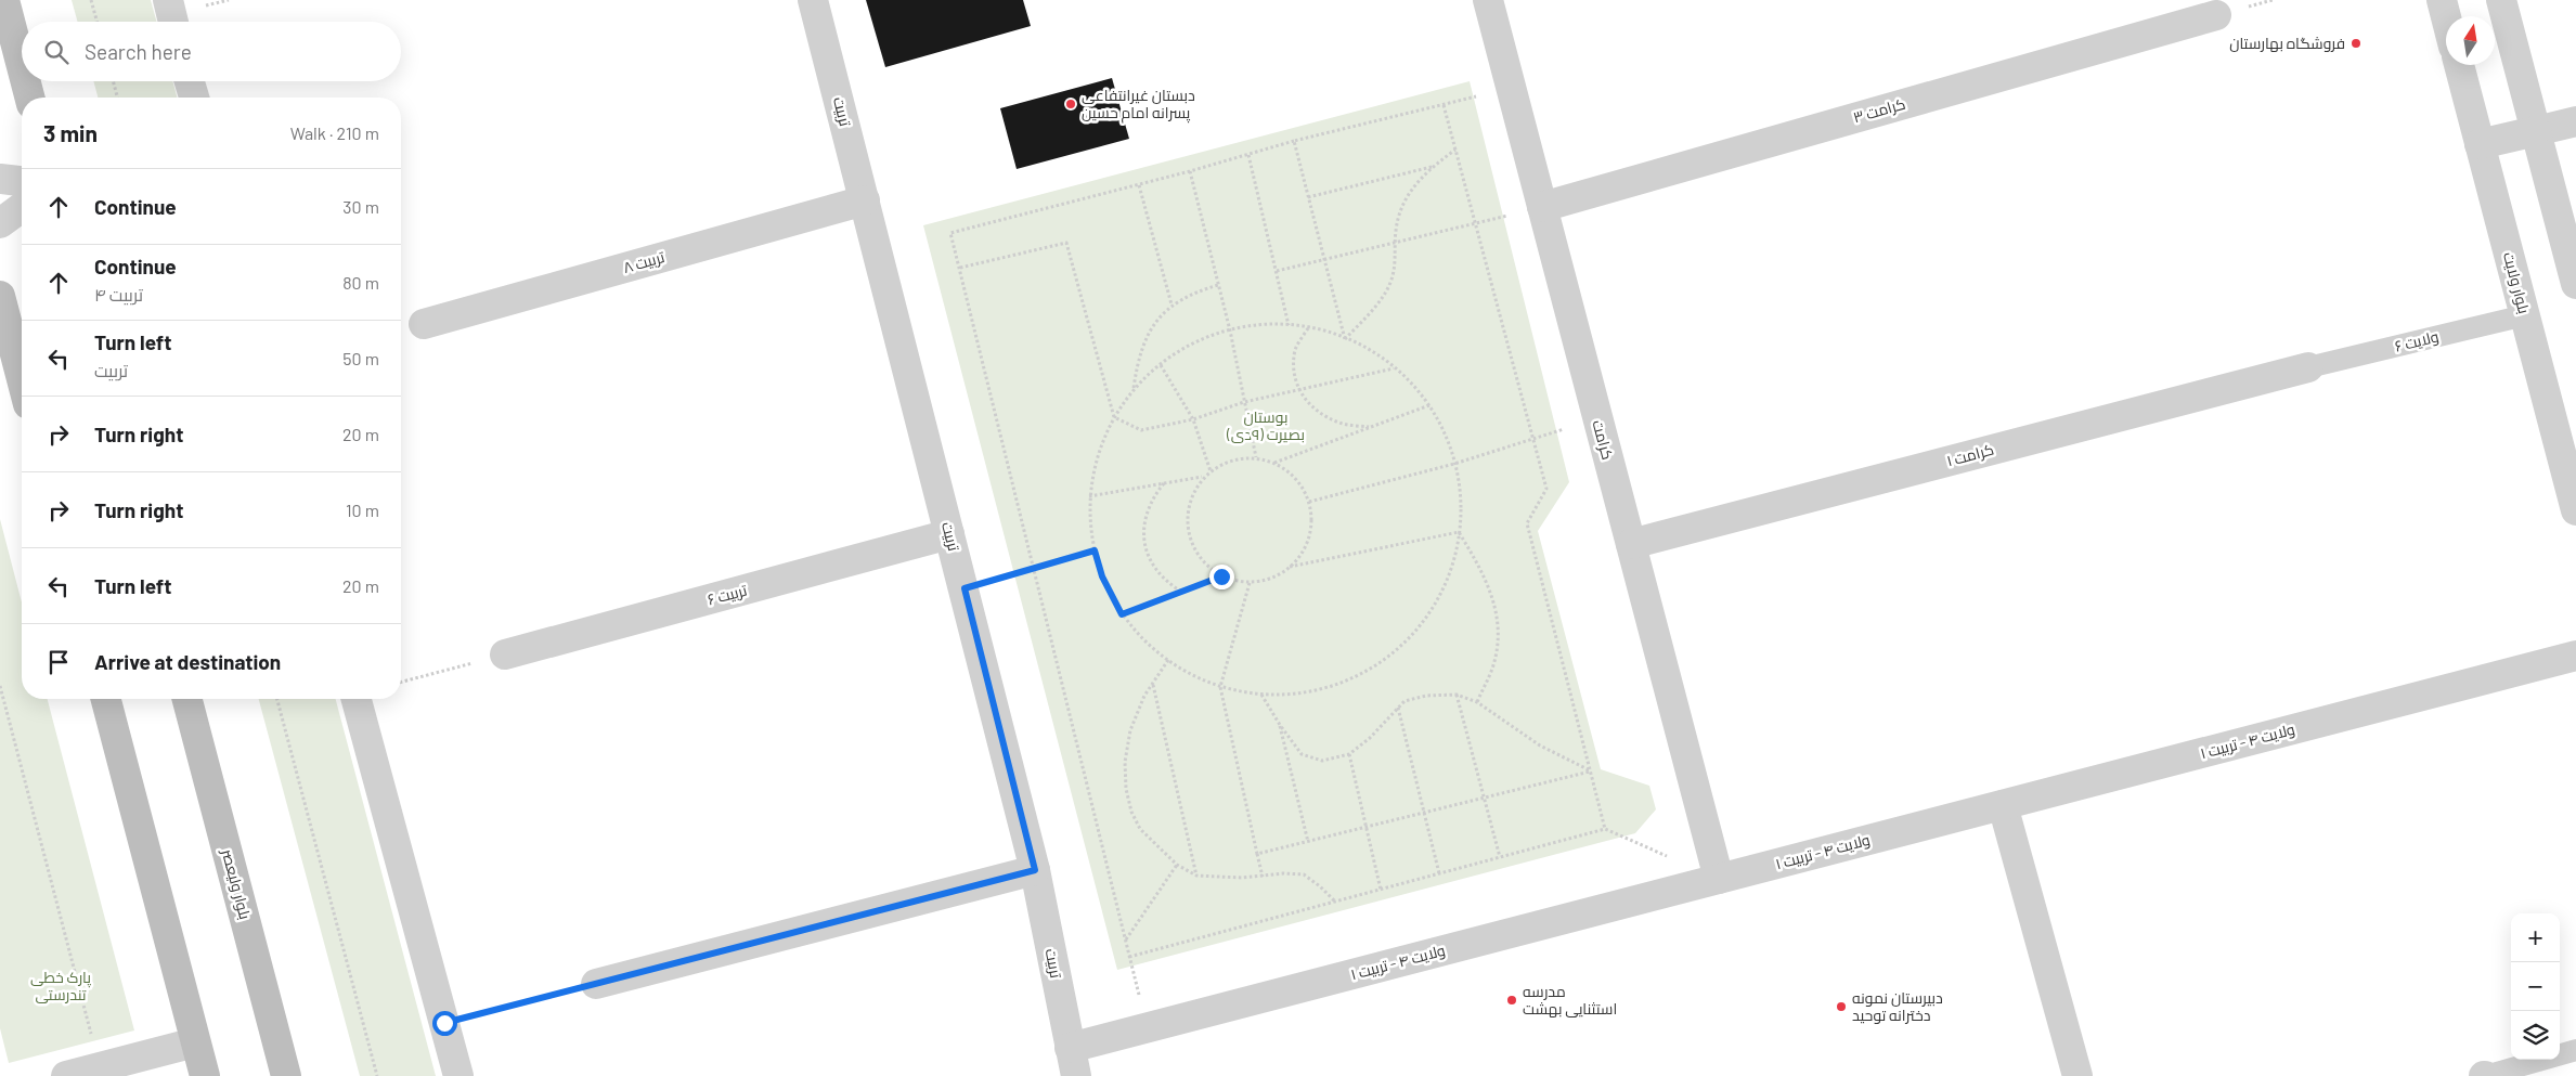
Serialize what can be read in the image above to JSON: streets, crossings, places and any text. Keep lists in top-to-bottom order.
{
  "streets": {
    "main road": ["بلوار ولیعصر"],
    "street": [
      "کرامت ۳",
      "تربیت",
      "تربیت ۸",
      "بلوار ولایت",
      "کرامت",
      "کرامت ۱",
      "تربیت ۶",
      "ولایت ۴ - تربیت ۱"
    ],
    "lane": ["ولایت ۶"]
  },
  "crossings": [
    ["کرامت ۳", "کرامت"],
    ["تربیت", "تربیت ۸"],
    ["تربیت", "تربیت ۶"],
    ["تربیت", "ولایت ۴ - تربیت ۱"],
    ["بلوار ولایت", "ولایت ۶"],
    ["ولایت ۶", "کرامت ۱"],
    ["کرامت", "کرامت ۱"],
    ["کرامت", "ولایت ۴ - تربیت ۱"]
  ],
  "parks": ["بوستان بصیرت (۹دی)", "پارک خطی تندرستی"],
  "places": [
    "فروشگاه بهارستان",
    "دبستان غیرانتفاعی پسرانه امام حسین",
    "مدرسه استثنایی بهشت",
    "دبیرستان نمونه دخترانه توحید"
  ],
  "north": "top",
  "page": {
    "search": "Search here",
    "heading": ["3 min", "Walk · 210 m"],
    "list": [
      ["Continue", "30 m"],
      ["Continue", "تربیت ۴", "80 m"],
      ["Turn left", "تربیت", "50 m"],
      ["Turn right", "20 m"],
      ["Turn right", "10 m"],
      ["Turn left", "20 m"],
      "Arrive at destination"
    ],
    "map_buttons": ["+", "−"]
  }
}
